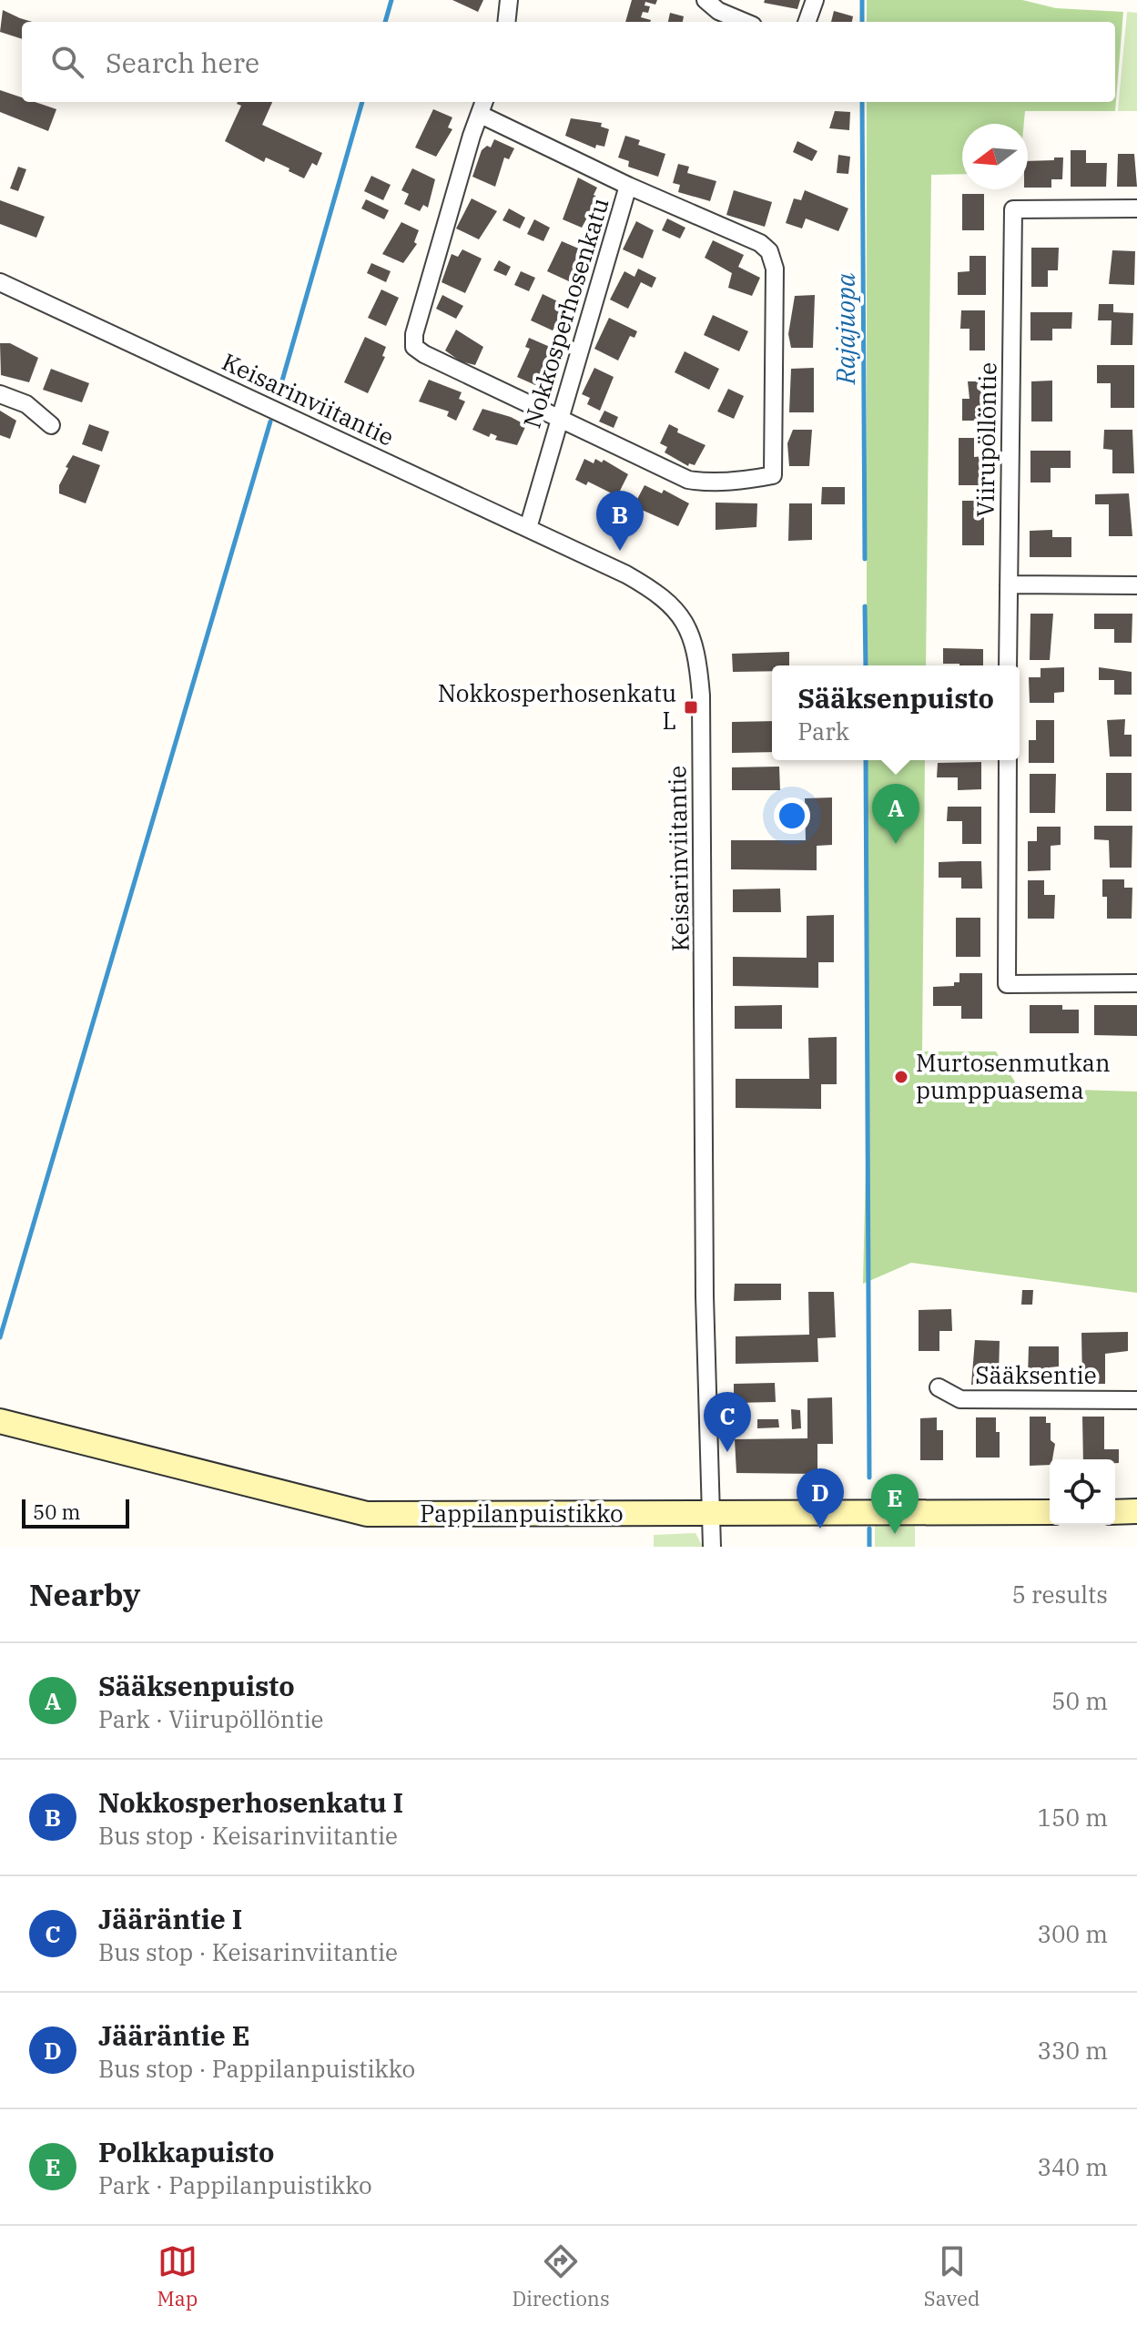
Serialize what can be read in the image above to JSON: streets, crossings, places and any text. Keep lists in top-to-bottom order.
{
  "streets": {
    "street": [
      "Nokkosperhosenkatu",
      "Keisarinviitantie",
      "Viirupöllöntie",
      "Sääksentie",
      "Pappilanpuistikko"
    ]
  },
  "crossings": [
    ["Nokkosperhosenkatu", "Keisarinviitantie"],
    ["Keisarinviitantie", "Pappilanpuistikko"]
  ],
  "water": ["Rajajuopa"],
  "places": {
    "transit": ["Nokkosperhosenkatu L"],
    "other": ["Murtosenmutkan pumppuasema"]
  },
  "scale_bar": "50 m",
  "north": "left",
  "page": {
    "search": "Search here",
    "pins": [
      "B",
      "A",
      "C",
      "D",
      "E"
    ],
    "popup": ["Sääksenpuisto", "Park"],
    "scale": "50 m",
    "heading": ["Nearby", "5 results"],
    "list": [
      {
        "mark": "A",
        "name": "Sääksenpuisto",
        "note": "Park · Viirupöllöntie",
        "value": "50 m"
      },
      {
        "mark": "B",
        "name": "Nokkosperhosenkatu I",
        "note": "Bus stop · Keisarinviitantie",
        "value": "150 m"
      },
      {
        "mark": "C",
        "name": "Jääräntie I",
        "note": "Bus stop · Keisarinviitantie",
        "value": "300 m"
      },
      {
        "mark": "D",
        "name": "Jääräntie E",
        "note": "Bus stop · Pappilanpuistikko",
        "value": "330 m"
      },
      {
        "mark": "E",
        "name": "Polkkapuisto",
        "note": "Park · Pappilanpuistikko",
        "value": "340 m"
      }
    ],
    "nav": ["Map", "Directions", "Saved"]
  }
}
